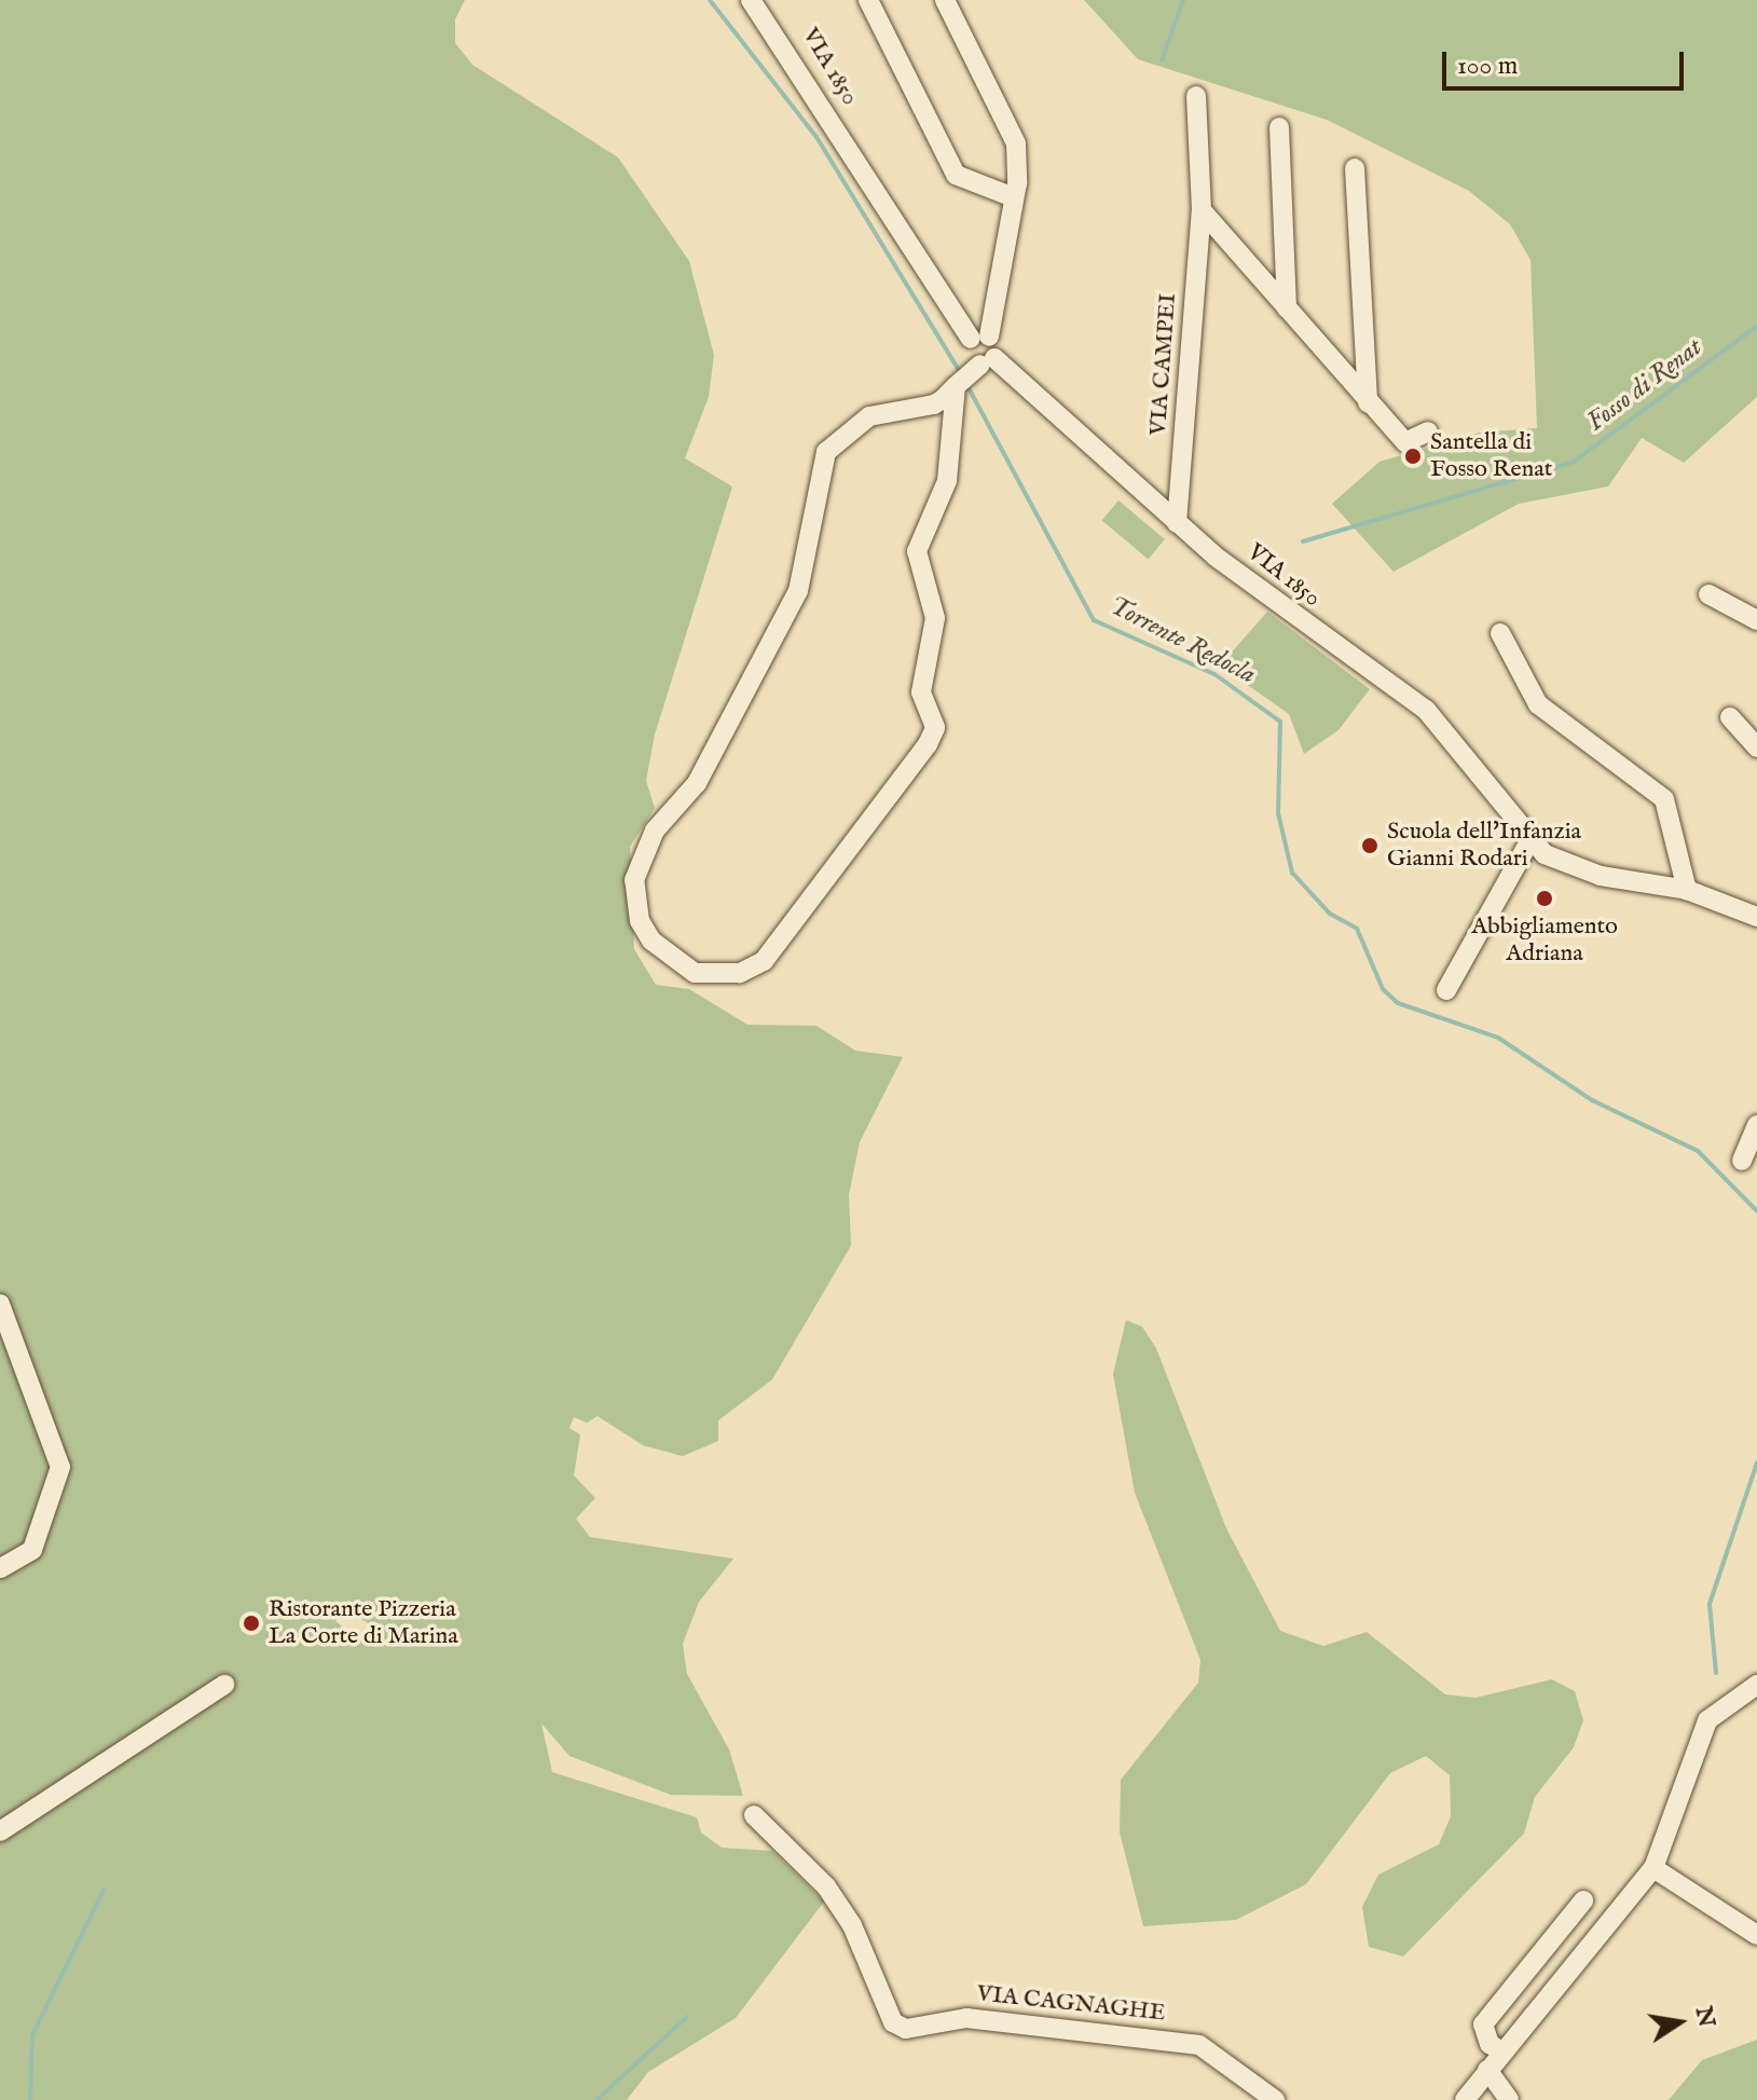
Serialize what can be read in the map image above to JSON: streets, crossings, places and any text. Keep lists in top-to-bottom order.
{
  "streets": {
    "street": ["VIA 1850", "VIA CAMPEI", "VIA CAGNAGHE"]
  },
  "crossings": [
    ["VIA 1850", "VIA CAMPEI"]
  ],
  "water": ["Fosso di Renat", "Torrente Redocla"],
  "places": [
    "Santella di Fosso Renat",
    "Scuola dell'Infanzia Gianni Rodari",
    "Abbigliamento Adriana",
    "Ristorante Pizzeria La Corte di Marina"
  ],
  "scale_bar": "100 m",
  "north": "right"
}
